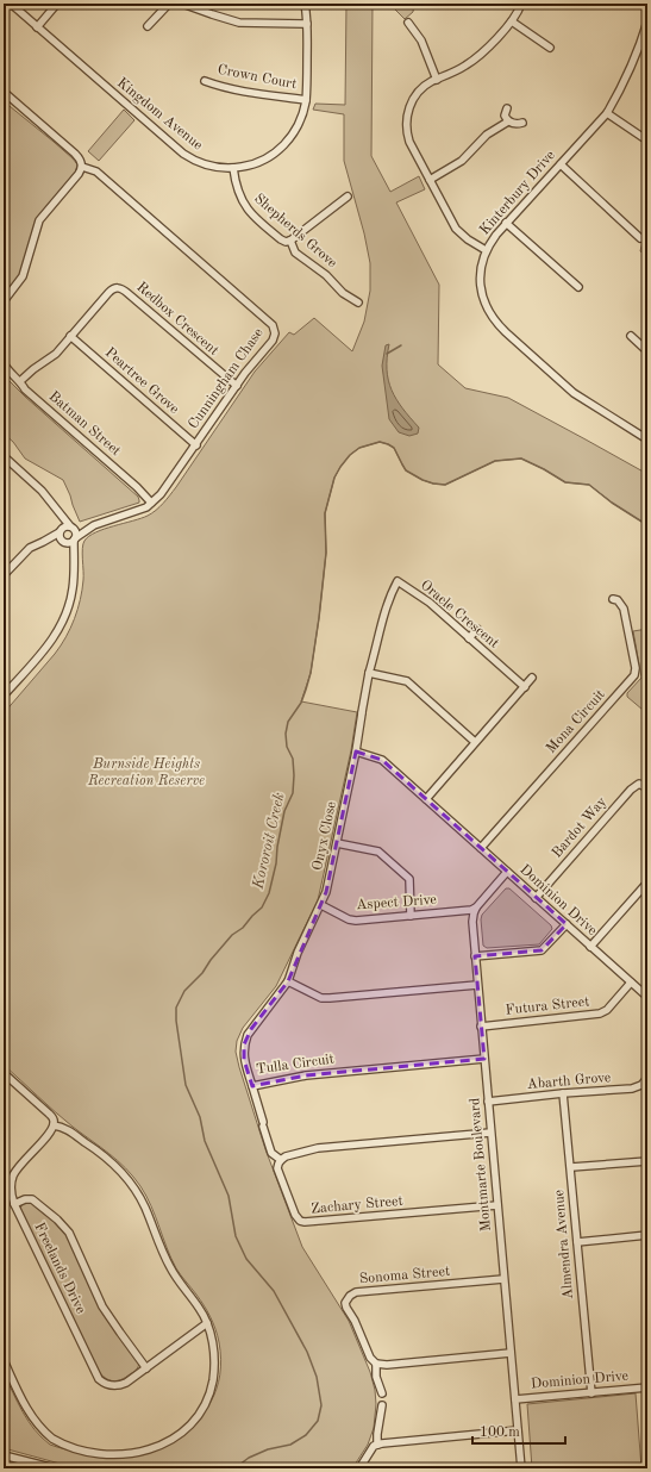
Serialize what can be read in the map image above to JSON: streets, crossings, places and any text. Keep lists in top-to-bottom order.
{
  "streets": {
    "street": [
      "Crown Court",
      "Kingdom Avenue",
      "Kinterbury Drive",
      "Shepherds Grove",
      "Redbox Crescent",
      "Cunningham Chase",
      "Peartree Grove",
      "Batman Street",
      "Oracle Crescent",
      "Mona Circuit",
      "Bardot Way",
      "Onyx Close",
      "Dominion Drive",
      "Aspect Drive",
      "Futura Street",
      "Tulla Circuit",
      "Abarth Grove",
      "Montmarte Boulevard",
      "Zachary Street",
      "Almendra Avenue",
      "Freelands Drive",
      "Sonoma Street"
    ]
  },
  "crossings": [
    ["Crown Court", "Kingdom Avenue"],
    ["Kingdom Avenue", "Shepherds Grove"],
    ["Redbox Crescent", "Cunningham Chase"],
    ["Redbox Crescent", "Peartree Grove"],
    ["Redbox Crescent", "Batman Street"],
    ["Cunningham Chase", "Peartree Grove"],
    ["Cunningham Chase", "Batman Street"],
    ["Oracle Crescent", "Onyx Close"],
    ["Mona Circuit", "Dominion Drive"],
    ["Bardot Way", "Dominion Drive"],
    ["Onyx Close", "Dominion Drive"],
    ["Onyx Close", "Aspect Drive"],
    ["Onyx Close", "Tulla Circuit"],
    ["Dominion Drive", "Futura Street"],
    ["Dominion Drive", "Montmarte Boulevard"],
    ["Dominion Drive", "Almendra Avenue"],
    ["Aspect Drive", "Montmarte Boulevard"],
    ["Futura Street", "Montmarte Boulevard"],
    ["Tulla Circuit", "Montmarte Boulevard"],
    ["Abarth Grove", "Montmarte Boulevard"],
    ["Abarth Grove", "Almendra Avenue"],
    ["Montmarte Boulevard", "Zachary Street"],
    ["Montmarte Boulevard", "Sonoma Street"]
  ],
  "water": ["Kororoit Creek"],
  "parks": ["Burnside Heights Recreation Reserve"],
  "scale_bar": "100 m"
}
